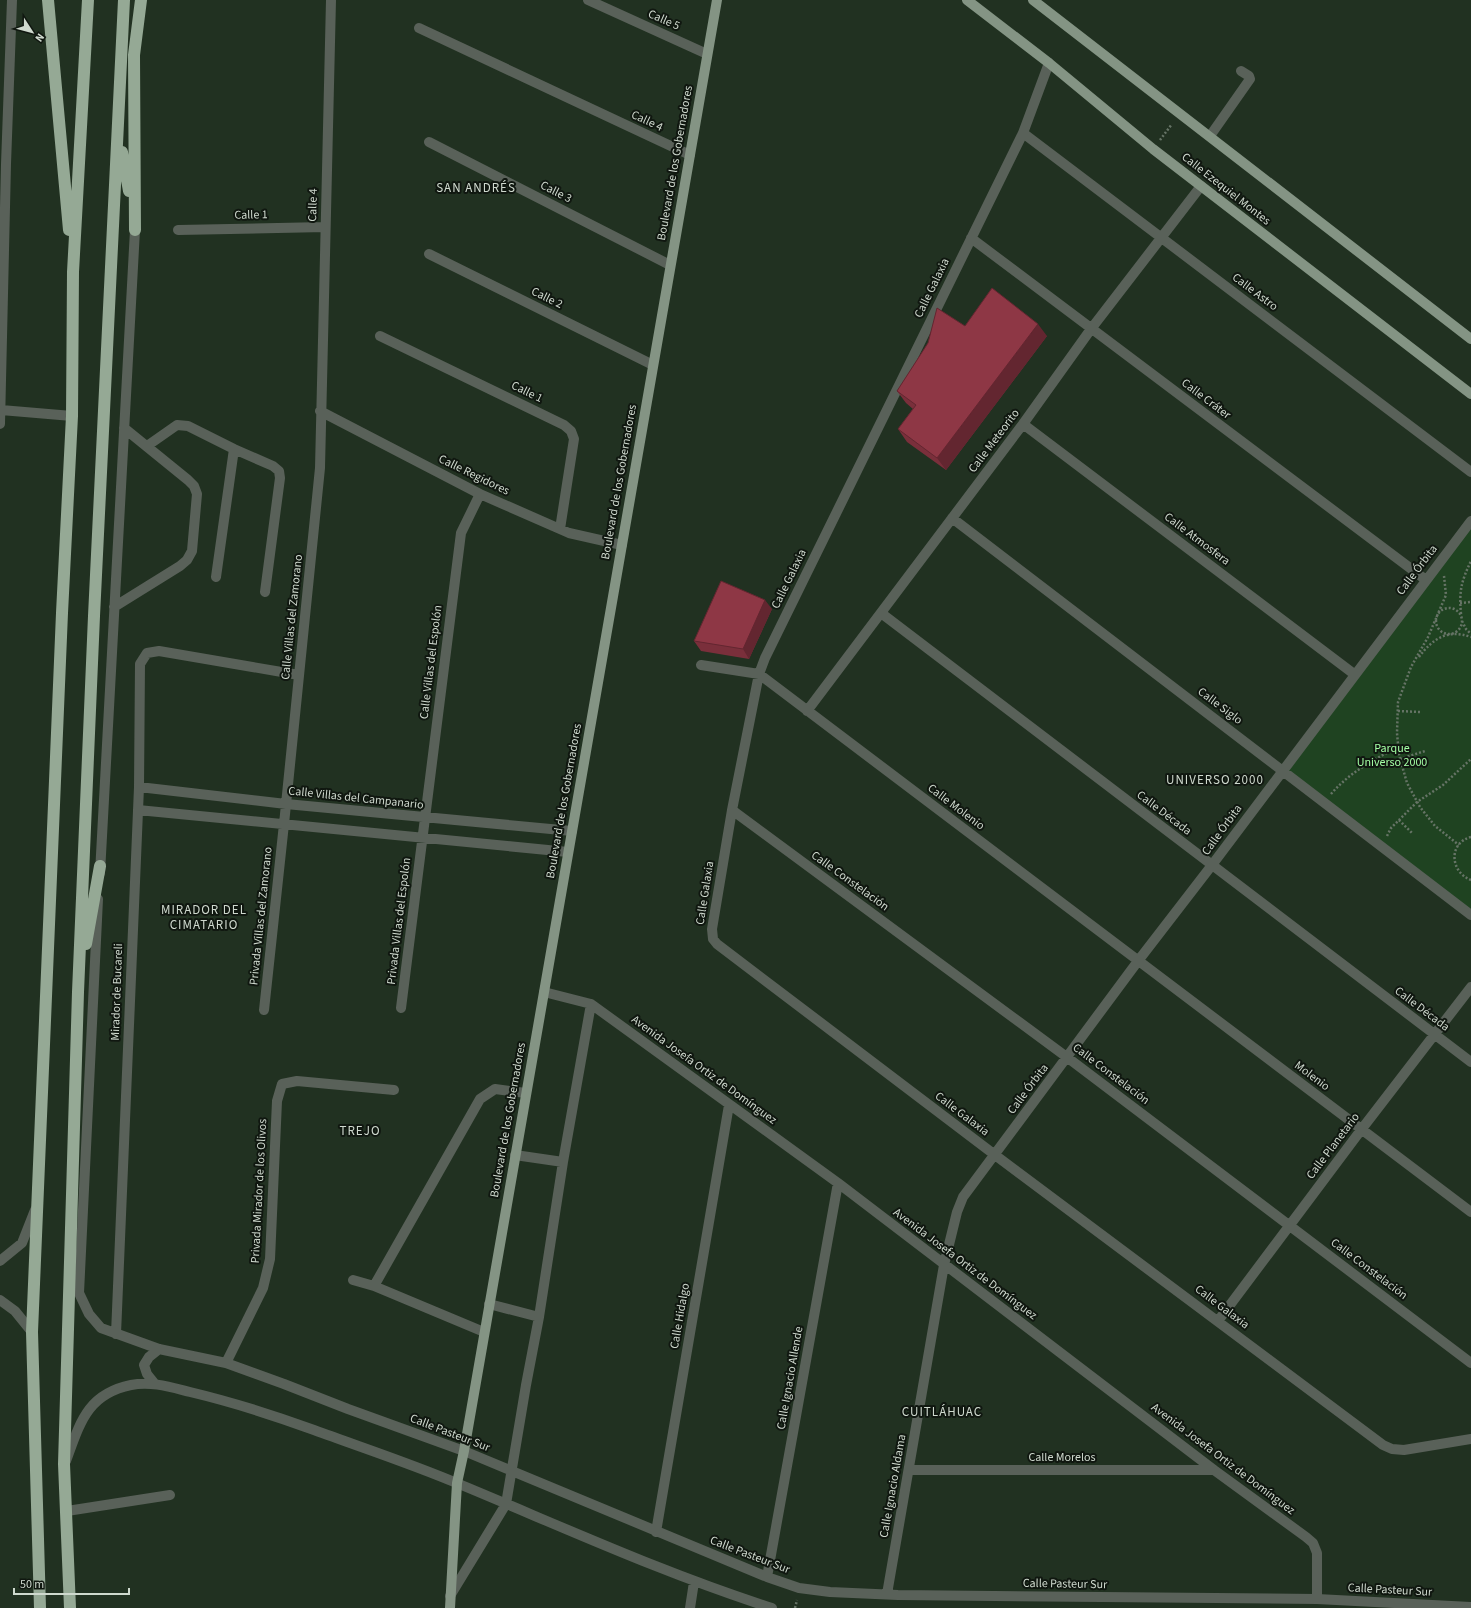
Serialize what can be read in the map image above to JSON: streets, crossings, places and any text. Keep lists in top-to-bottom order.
{
  "streets": {
    "main road": ["Boulevard de los Gobernadores", "Calle Ezequiel Montes"],
    "street": [
      "Calle 5",
      "Calle 4",
      "Calle 3",
      "Calle 1",
      "Calle Galaxia",
      "Calle Astro",
      "Calle 2",
      "Calle Cráter",
      "Calle Meteorito",
      "Calle Regidores",
      "Calle Atmosfera",
      "Calle Órbita",
      "Calle Villas del Zamorano",
      "Calle Villas del Espolón",
      "Calle Siglo",
      "Calle Villas del Campanario",
      "Calle Molenio",
      "Calle Década",
      "Calle Constelación",
      "Privada Villas del Zamorano",
      "Privada Villas del Espolón",
      "Mirador de Bucareli",
      "Avenida Josefa Ortiz de Domínguez",
      "Molenio",
      "Calle Planetario",
      "Privada Mirador de los Olivos",
      "Calle Hidalgo",
      "Calle Ignacio Allende",
      "Calle Pasteur Sur",
      "Calle Morelos",
      "Calle Ignacio Aldama"
    ]
  },
  "crossings": [
    ["Calle 5", "Boulevard de los Gobernadores"],
    ["Calle 4", "Boulevard de los Gobernadores"],
    ["Calle 4", "Calle 1"],
    ["Calle 4", "Calle Regidores"],
    ["Calle 4", "Calle Villas del Zamorano"],
    ["Boulevard de los Gobernadores", "Calle 3"],
    ["Boulevard de los Gobernadores", "Calle 2"],
    ["Boulevard de los Gobernadores", "Calle Regidores"],
    ["Boulevard de los Gobernadores", "Calle Villas del Campanario"],
    ["Boulevard de los Gobernadores", "Avenida Josefa Ortiz de Domínguez"],
    ["Boulevard de los Gobernadores", "Calle Pasteur Sur"],
    ["Calle Ezequiel Montes", "Calle Galaxia"],
    ["Calle Ezequiel Montes", "Calle Meteorito"],
    ["Calle 1", "Calle Regidores"],
    ["Calle Galaxia", "Calle Astro"],
    ["Calle Galaxia", "Calle Cráter"],
    ["Calle Galaxia", "Calle Órbita"],
    ["Calle Galaxia", "Calle Molenio"],
    ["Calle Galaxia", "Calle Constelación"],
    ["Calle Galaxia", "Calle Planetario"],
    ["Calle Astro", "Calle Meteorito"],
    ["Calle Cráter", "Calle Meteorito"],
    ["Calle Cráter", "Calle Órbita"],
    ["Calle Meteorito", "Calle Atmosfera"],
    ["Calle Meteorito", "Calle Siglo"],
    ["Calle Meteorito", "Calle Molenio"],
    ["Calle Meteorito", "Calle Década"],
    ["Calle Regidores", "Calle Villas del Zamorano"],
    ["Calle Regidores", "Calle Villas del Espolón"],
    ["Calle Atmosfera", "Calle Órbita"],
    ["Calle Órbita", "Calle Siglo"],
    ["Calle Órbita", "Calle Molenio"],
    ["Calle Órbita", "Calle Década"],
    ["Calle Órbita", "Calle Constelación"],
    ["Calle Órbita", "Avenida Josefa Ortiz de Domínguez"],
    ["Calle Órbita", "Molenio"],
    ["Calle Órbita", "Calle Ignacio Aldama"],
    ["Calle Villas del Zamorano", "Calle Villas del Campanario"],
    ["Calle Villas del Zamorano", "Privada Villas del Zamorano"],
    ["Calle Villas del Zamorano", "Mirador de Bucareli"],
    ["Calle Villas del Espolón", "Calle Villas del Campanario"],
    ["Calle Villas del Espolón", "Privada Villas del Espolón"],
    ["Calle Villas del Campanario", "Mirador de Bucareli"],
    ["Calle Molenio", "Molenio"],
    ["Calle Década", "Calle Planetario"],
    ["Calle Constelación", "Calle Planetario"],
    ["Mirador de Bucareli", "Calle Pasteur Sur"],
    ["Avenida Josefa Ortiz de Domínguez", "Calle Hidalgo"],
    ["Avenida Josefa Ortiz de Domínguez", "Calle Ignacio Allende"],
    ["Avenida Josefa Ortiz de Domínguez", "Calle Pasteur Sur"],
    ["Avenida Josefa Ortiz de Domínguez", "Calle Morelos"],
    ["Avenida Josefa Ortiz de Domínguez", "Calle Ignacio Aldama"],
    ["Molenio", "Calle Planetario"],
    ["Privada Mirador de los Olivos", "Calle Pasteur Sur"],
    ["Calle Hidalgo", "Calle Pasteur Sur"],
    ["Calle Ignacio Allende", "Calle Pasteur Sur"],
    ["Calle Pasteur Sur", "Calle Ignacio Aldama"],
    ["Calle Morelos", "Calle Ignacio Aldama"]
  ],
  "districts": [
    "SAN ANDRÉS",
    "UNIVERSO 2000",
    "MIRADOR DEL CIMATARIO",
    "TREJO",
    "CUITLÁHUAC"
  ],
  "parks": ["Parque Universo 2000"],
  "scale_bar": "50 m",
  "north": "bottom right"
}
